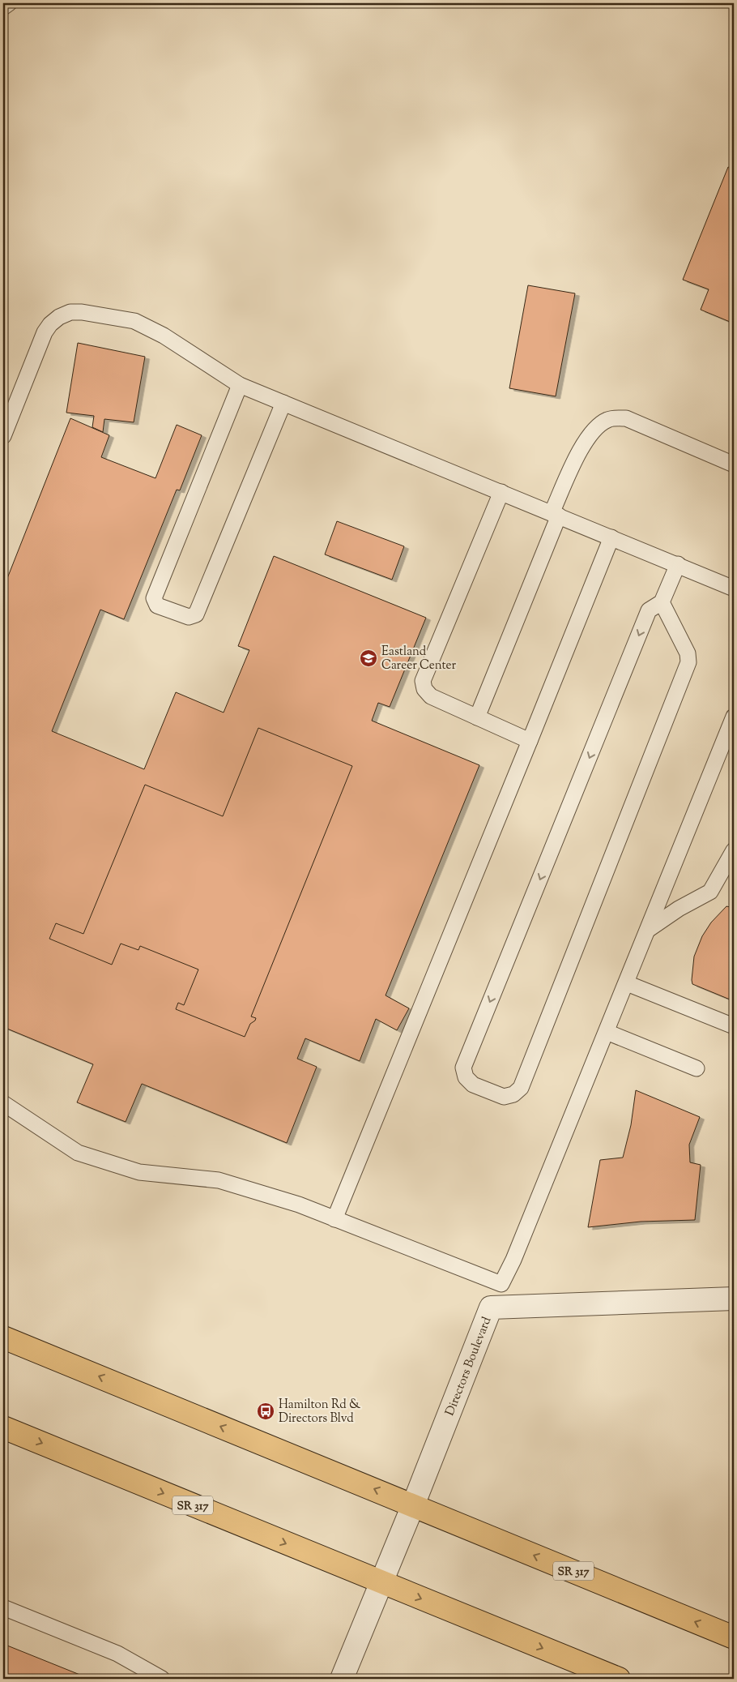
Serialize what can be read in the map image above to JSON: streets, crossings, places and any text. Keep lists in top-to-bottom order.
{
  "streets": {
    "main road": ["SR 317"],
    "street": ["Directors Boulevard"]
  },
  "crossings": [
    ["Directors Boulevard", "SR 317"]
  ],
  "places": {
    "school or university": ["Eastland Career Center"],
    "bus stop": ["Hamilton Rd & Directors Blvd"]
  }
}
